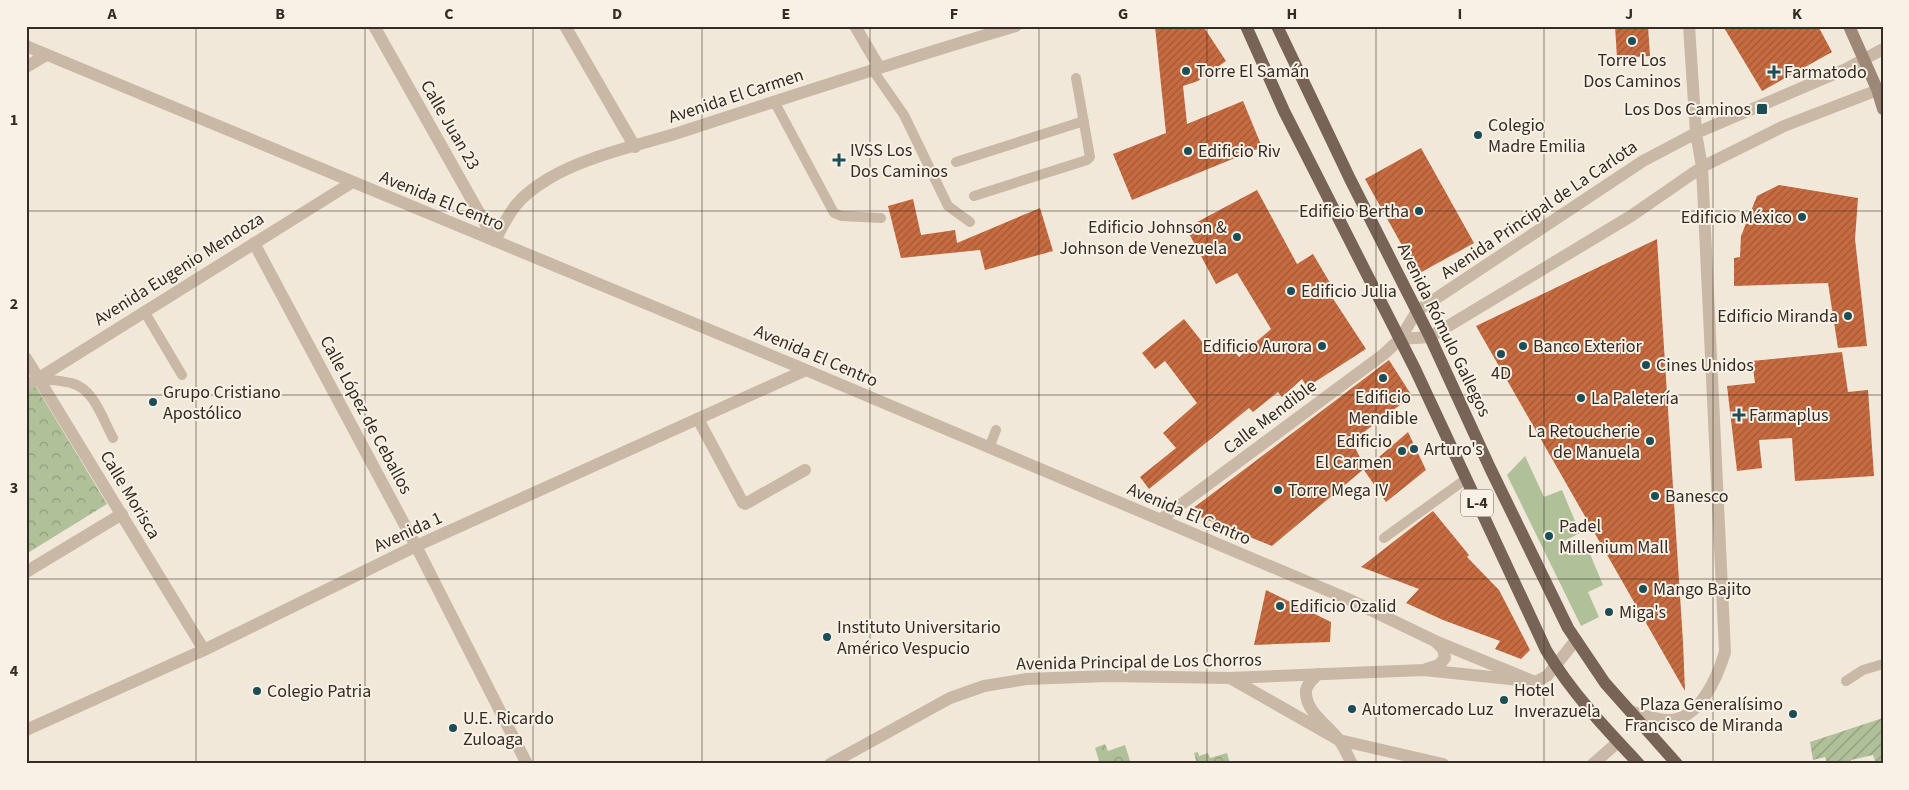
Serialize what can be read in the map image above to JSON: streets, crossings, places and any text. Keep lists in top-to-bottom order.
{
  "streets": {
    "main road": ["Avenida Rómulo Gallegos", "L-4"],
    "street": [
      "Avenida El Carmen",
      "Calle Juan 23",
      "Avenida El Centro",
      "Avenida Principal de La Carlota",
      "Avenida Eugenio Mendoza",
      "Calle López de Ceballos",
      "Calle Mendible",
      "Calle Morisca",
      "Avenida 1",
      "Avenida Principal de Los Chorros"
    ]
  },
  "crossings": [
    ["Avenida El Carmen", "Calle Juan 23"],
    ["Avenida El Carmen", "Avenida El Centro"],
    ["Calle Juan 23", "Avenida El Centro"],
    ["Avenida El Centro", "Avenida Eugenio Mendoza"],
    ["Avenida El Centro", "Calle Mendible"],
    ["Avenida El Centro", "Avenida 1"],
    ["Avenida El Centro", "Avenida Principal de Los Chorros"],
    ["Avenida Principal de La Carlota", "Avenida Rómulo Gallegos"],
    ["Avenida Principal de La Carlota", "Calle Mendible"],
    ["Avenida Principal de La Carlota", "L-4"],
    ["Avenida Eugenio Mendoza", "Calle López de Ceballos"],
    ["Avenida Eugenio Mendoza", "Calle Morisca"],
    ["Calle López de Ceballos", "Avenida 1"],
    ["Calle Mendible", "L-4"],
    ["Calle Morisca", "Avenida 1"]
  ],
  "places": {
    "other": [
      "Torre Los Dos Caminos",
      "Torre El Samán",
      "Colegio Madre Emilia",
      "Edificio Riv",
      "Edificio Bertha",
      "Edificio México",
      "Edificio Johnson & Johnson de Venezuela",
      "Edificio Julia",
      "Edificio Miranda",
      "Edificio Aurora",
      "Banco Exterior",
      "4D",
      "Cines Unidos",
      "Edificio Mendible",
      "La Paletería",
      "Grupo Cristiano Apostólico",
      "La Retoucherie de Manuela",
      "Arturo's",
      "Edificio El Carmen",
      "Torre Mega IV",
      "Banesco",
      "Padel Millenium Mall",
      "Mango Bajito",
      "Edificio Ozalid",
      "Miga's",
      "Instituto Universitario Américo Vespucio",
      "Colegio Patria",
      "Hotel Inverazuela",
      "Automercado Luz",
      "Plaza Generalísimo Francisco de Miranda",
      "U.E. Ricardo Zuloaga"
    ],
    "health": ["Farmatodo", "IVSS Los Dos Caminos", "Farmaplus"],
    "transit": ["Los Dos Caminos"]
  },
  "grid": {
    "columns": [
      "A",
      "B",
      "C",
      "D",
      "E",
      "F",
      "G",
      "H",
      "I",
      "J",
      "K"
    ],
    "rows": [
      "1",
      "2",
      "3",
      "4"
    ]
  }
}
